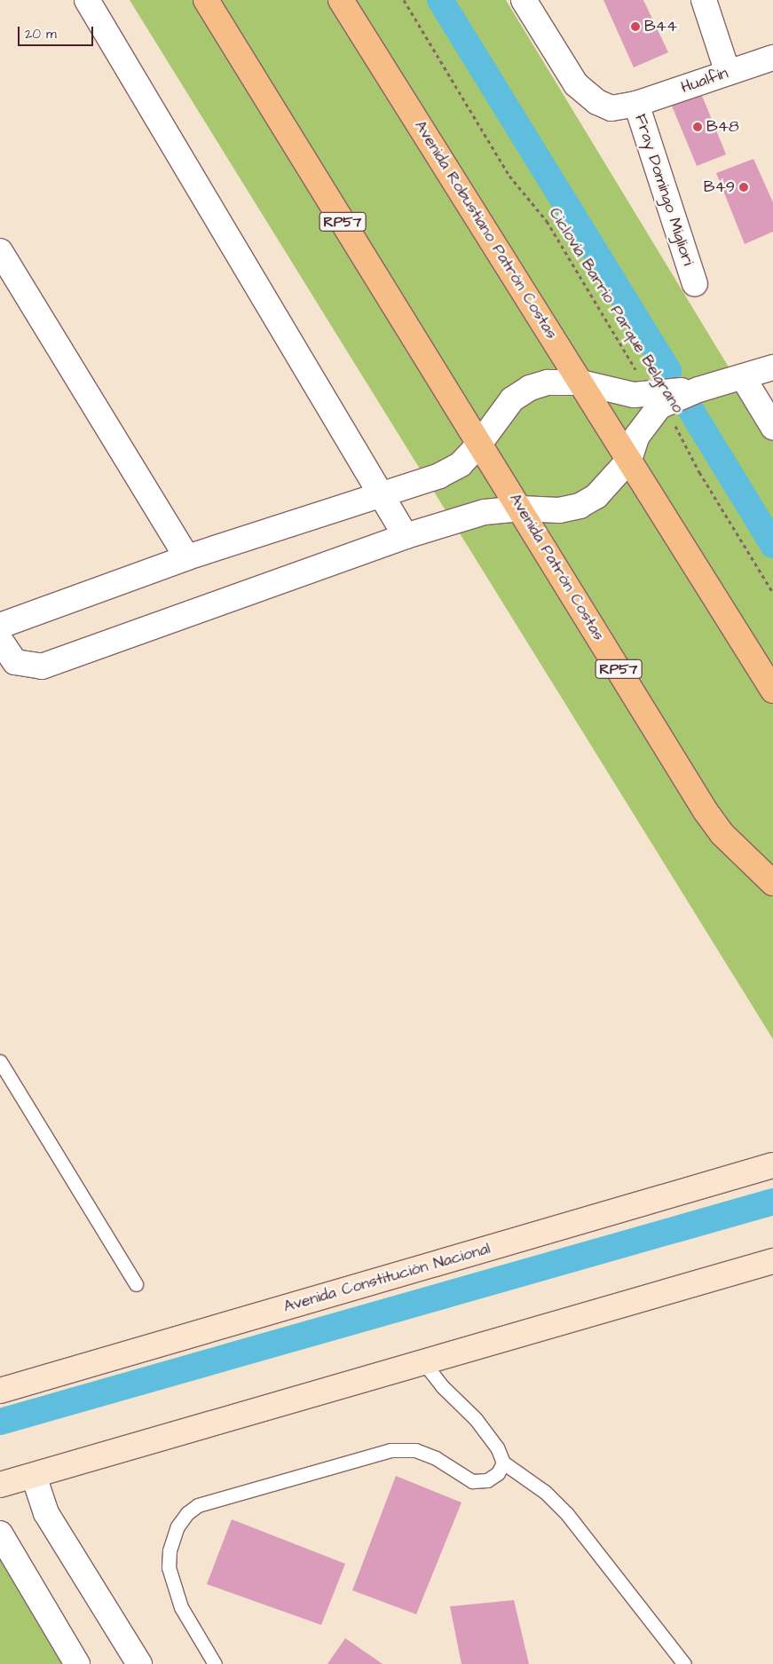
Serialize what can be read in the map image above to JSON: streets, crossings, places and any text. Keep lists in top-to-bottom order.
{
  "streets": {
    "highway": ["RP57", "Avenida Robustiano Patrón Costas", "Avenida Patrón Costas"],
    "main road": ["Avenida Constitución Nacional"],
    "street": ["Hualfín", "Fray Domingo Migliori"],
    "path": ["Ciclovía Barrio Parque Belgrano"]
  },
  "crossings": [
    ["Hualfín", "Fray Domingo Migliori"],
    ["RP57", "Avenida Robustiano Patrón Costas"],
    ["RP57", "Avenida Patrón Costas"],
    ["Avenida Robustiano Patrón Costas", "Avenida Patrón Costas"]
  ],
  "places": ["B44", "B48", "B49"],
  "scale_bar": "20 m"
}
